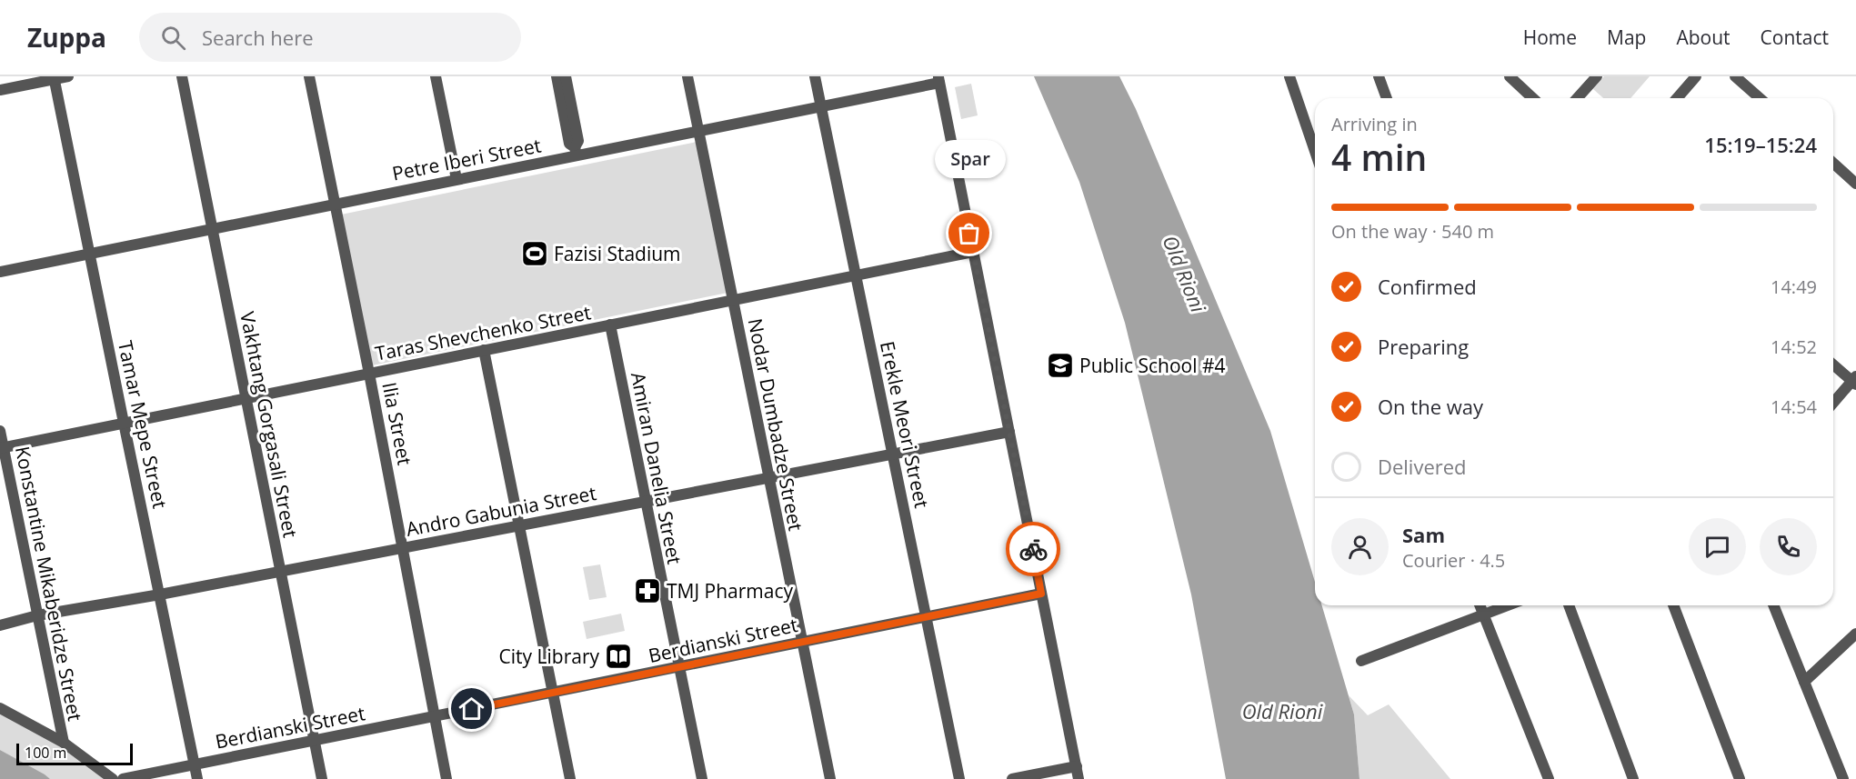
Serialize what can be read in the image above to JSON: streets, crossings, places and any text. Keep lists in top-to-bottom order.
{
  "streets": {
    "street": [
      "Petre Iberi Street",
      "Taras Shevchenko Street",
      "Ilia Street",
      "Tamar Mepe Street",
      "Vakhtang Gorgasali Street",
      "Nodar Dumbadze Street",
      "Erekle Meori Street",
      "Amiran Danelia Street",
      "Andro Gabunia Street",
      "Konstantine Mikaberidze Street",
      "Berdianski Street"
    ]
  },
  "crossings": [
    ["Petre Iberi Street", "Ilia Street"],
    ["Petre Iberi Street", "Tamar Mepe Street"],
    ["Petre Iberi Street", "Vakhtang Gorgasali Street"],
    ["Petre Iberi Street", "Nodar Dumbadze Street"],
    ["Petre Iberi Street", "Erekle Meori Street"],
    ["Taras Shevchenko Street", "Ilia Street"],
    ["Taras Shevchenko Street", "Tamar Mepe Street"],
    ["Taras Shevchenko Street", "Vakhtang Gorgasali Street"],
    ["Taras Shevchenko Street", "Nodar Dumbadze Street"],
    ["Taras Shevchenko Street", "Erekle Meori Street"],
    ["Taras Shevchenko Street", "Amiran Danelia Street"],
    ["Taras Shevchenko Street", "Konstantine Mikaberidze Street"],
    ["Ilia Street", "Andro Gabunia Street"],
    ["Ilia Street", "Berdianski Street"],
    ["Tamar Mepe Street", "Andro Gabunia Street"],
    ["Tamar Mepe Street", "Berdianski Street"],
    ["Vakhtang Gorgasali Street", "Andro Gabunia Street"],
    ["Vakhtang Gorgasali Street", "Berdianski Street"],
    ["Nodar Dumbadze Street", "Andro Gabunia Street"],
    ["Nodar Dumbadze Street", "Berdianski Street"],
    ["Erekle Meori Street", "Andro Gabunia Street"],
    ["Erekle Meori Street", "Berdianski Street"],
    ["Amiran Danelia Street", "Andro Gabunia Street"],
    ["Amiran Danelia Street", "Berdianski Street"],
    ["Andro Gabunia Street", "Konstantine Mikaberidze Street"]
  ],
  "water": ["Old Rioni"],
  "places": {
    "other": ["Spar"],
    "sports": ["Fazisi Stadium"],
    "school or university": ["Public School #4"],
    "pharmacy": ["TMJ Pharmacy"],
    "library": ["City Library"]
  },
  "scale_bar": "100 m",
  "page": {
    "header": "Zuppa",
    "search": "Search here",
    "nav": [
      "Home",
      "Map",
      "About",
      "Contact"
    ],
    "heading": ["4 min", "Arriving in", "15:19–15:24"],
    "panel": ["Sam", "Courier · 4.5"],
    "bubble": "Spar",
    "bar": "On the way · 540 m",
    "list": [
      ["Confirmed", "14:49"],
      ["Preparing", "14:52"],
      ["On the way", "14:54"],
      "Delivered"
    ],
    "scale": "100 m"
  }
}
